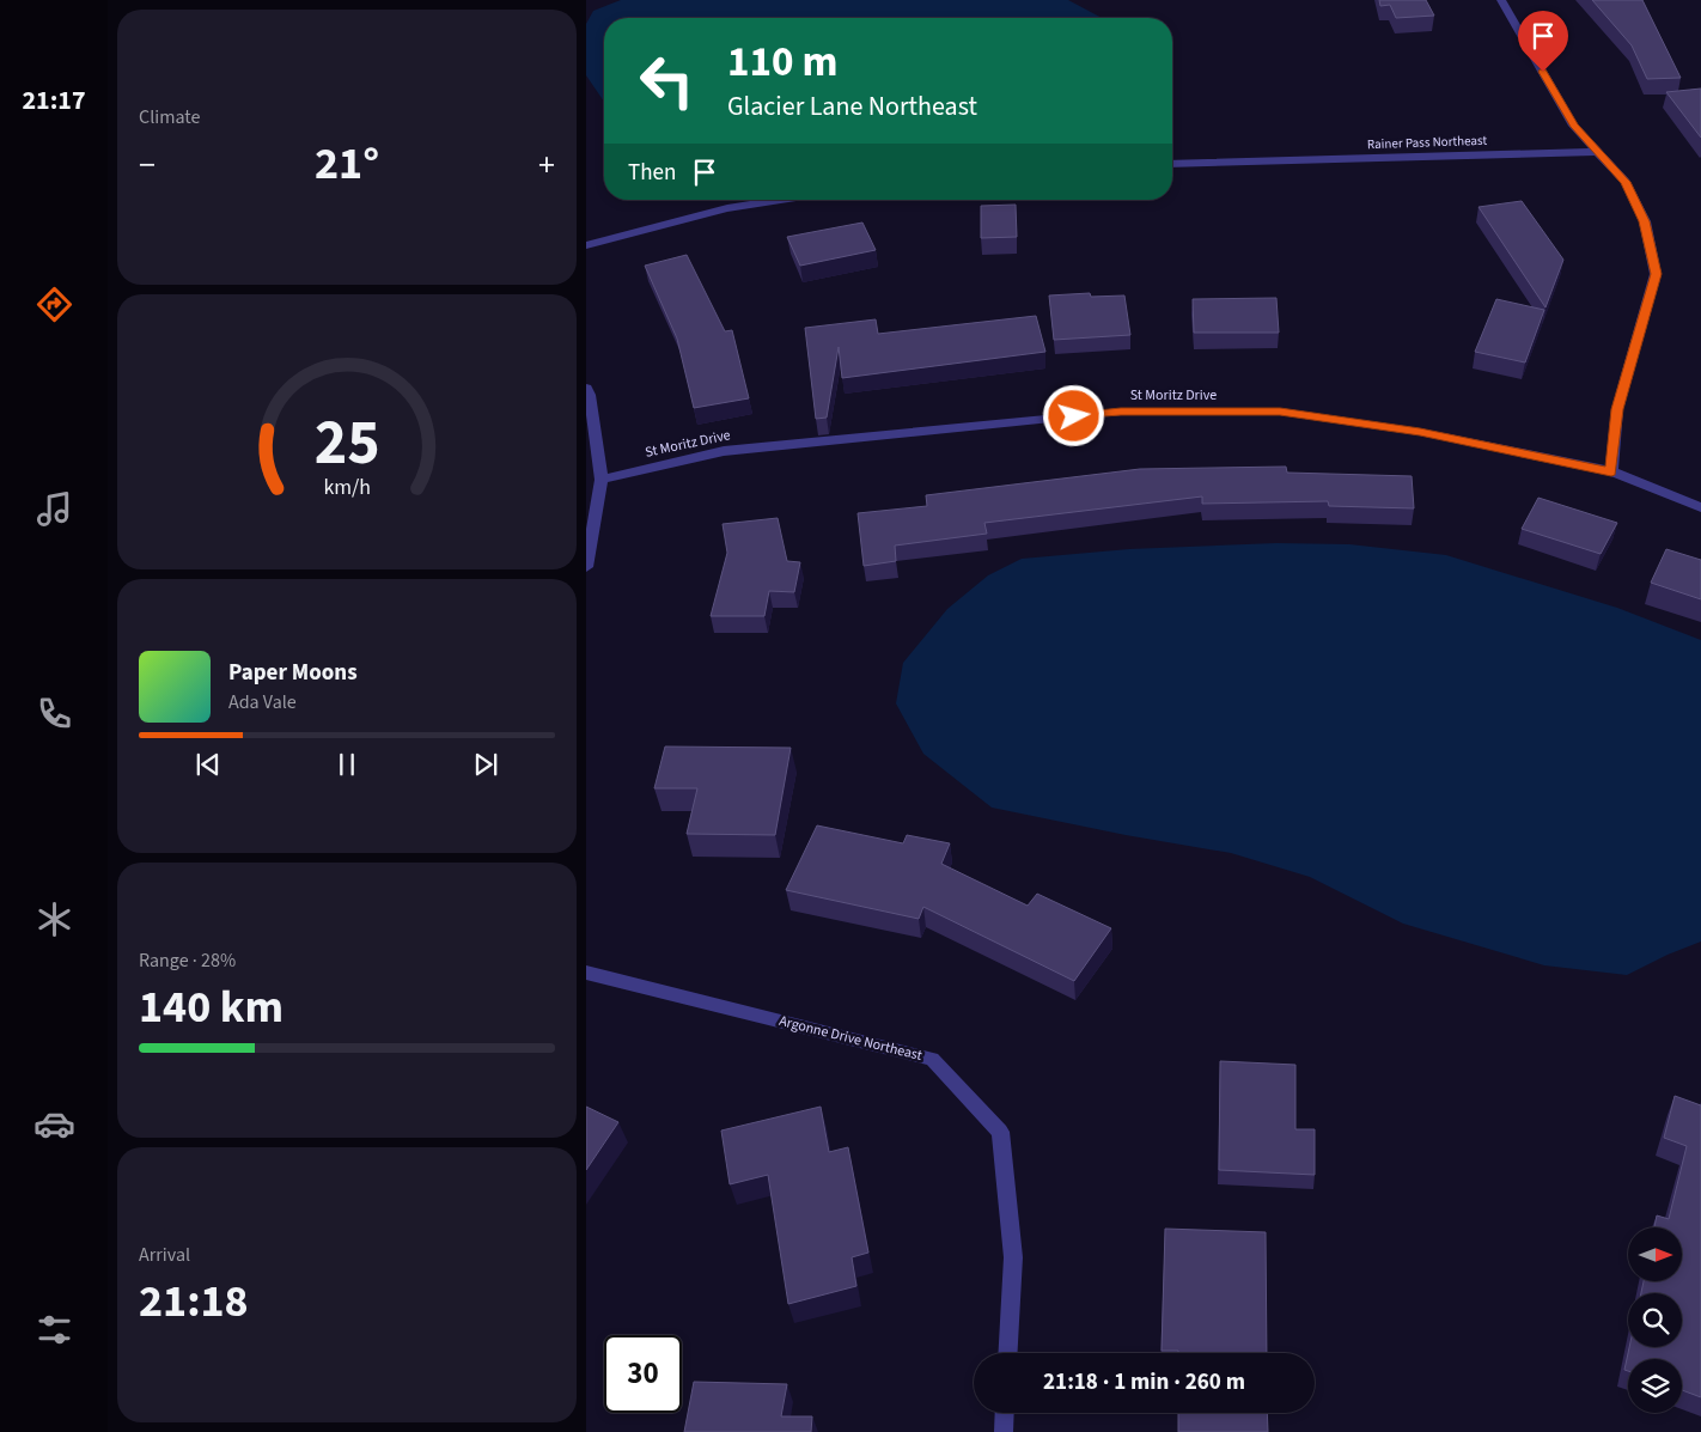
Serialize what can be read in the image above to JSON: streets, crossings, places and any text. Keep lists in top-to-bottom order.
{
  "streets": {
    "street": ["Rainer Pass Northeast", "St Moritz Drive", "Argonne Drive Northeast"]
  },
  "north": "right",
  "page": {
    "tabs": "21:17",
    "tile": [
      "Climate",
      ["Range · 28%", "140 km"],
      ["Arrival", "21:18"]
    ],
    "turn": ["110 m", "Glacier Lane Northeast"],
    "heat": ["−", "21°", "+"],
    "then": "Then",
    "song": ["Paper Moons", "Ada Vale"],
    "limit": "30",
    "trip": "21:18 · 1 min · 260 m",
    "gauge": ["25", "km/h"]
  }
}
